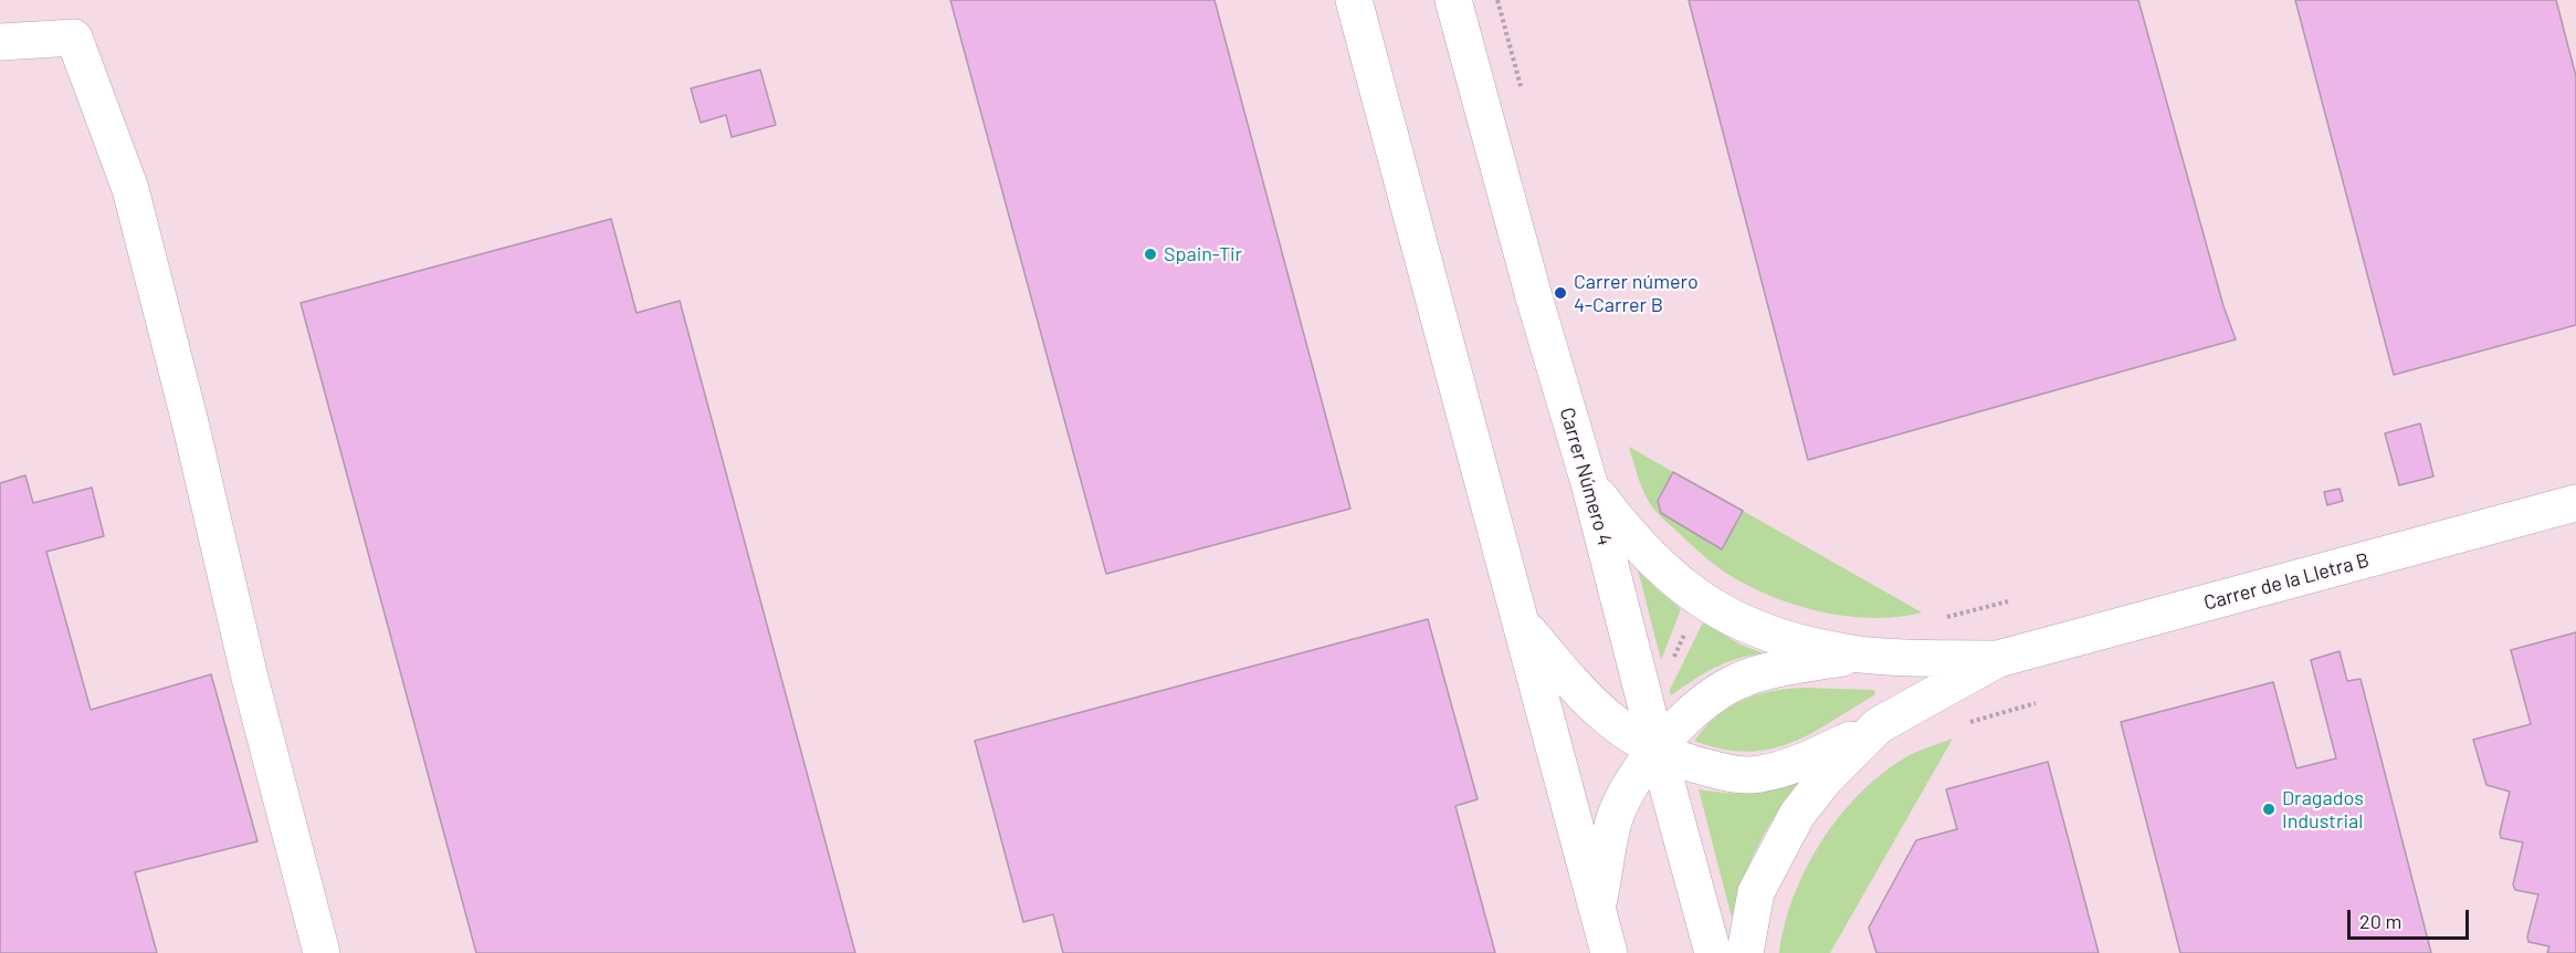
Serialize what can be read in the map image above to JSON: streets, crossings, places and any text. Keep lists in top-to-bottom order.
{
  "streets": {
    "street": ["Carrer Número 4", "Carrer de la Lletra B"]
  },
  "places": ["Spain-Tir", "Carrer número 4-Carrer B", "Dragados Industrial"],
  "scale_bar": "20 m"
}
